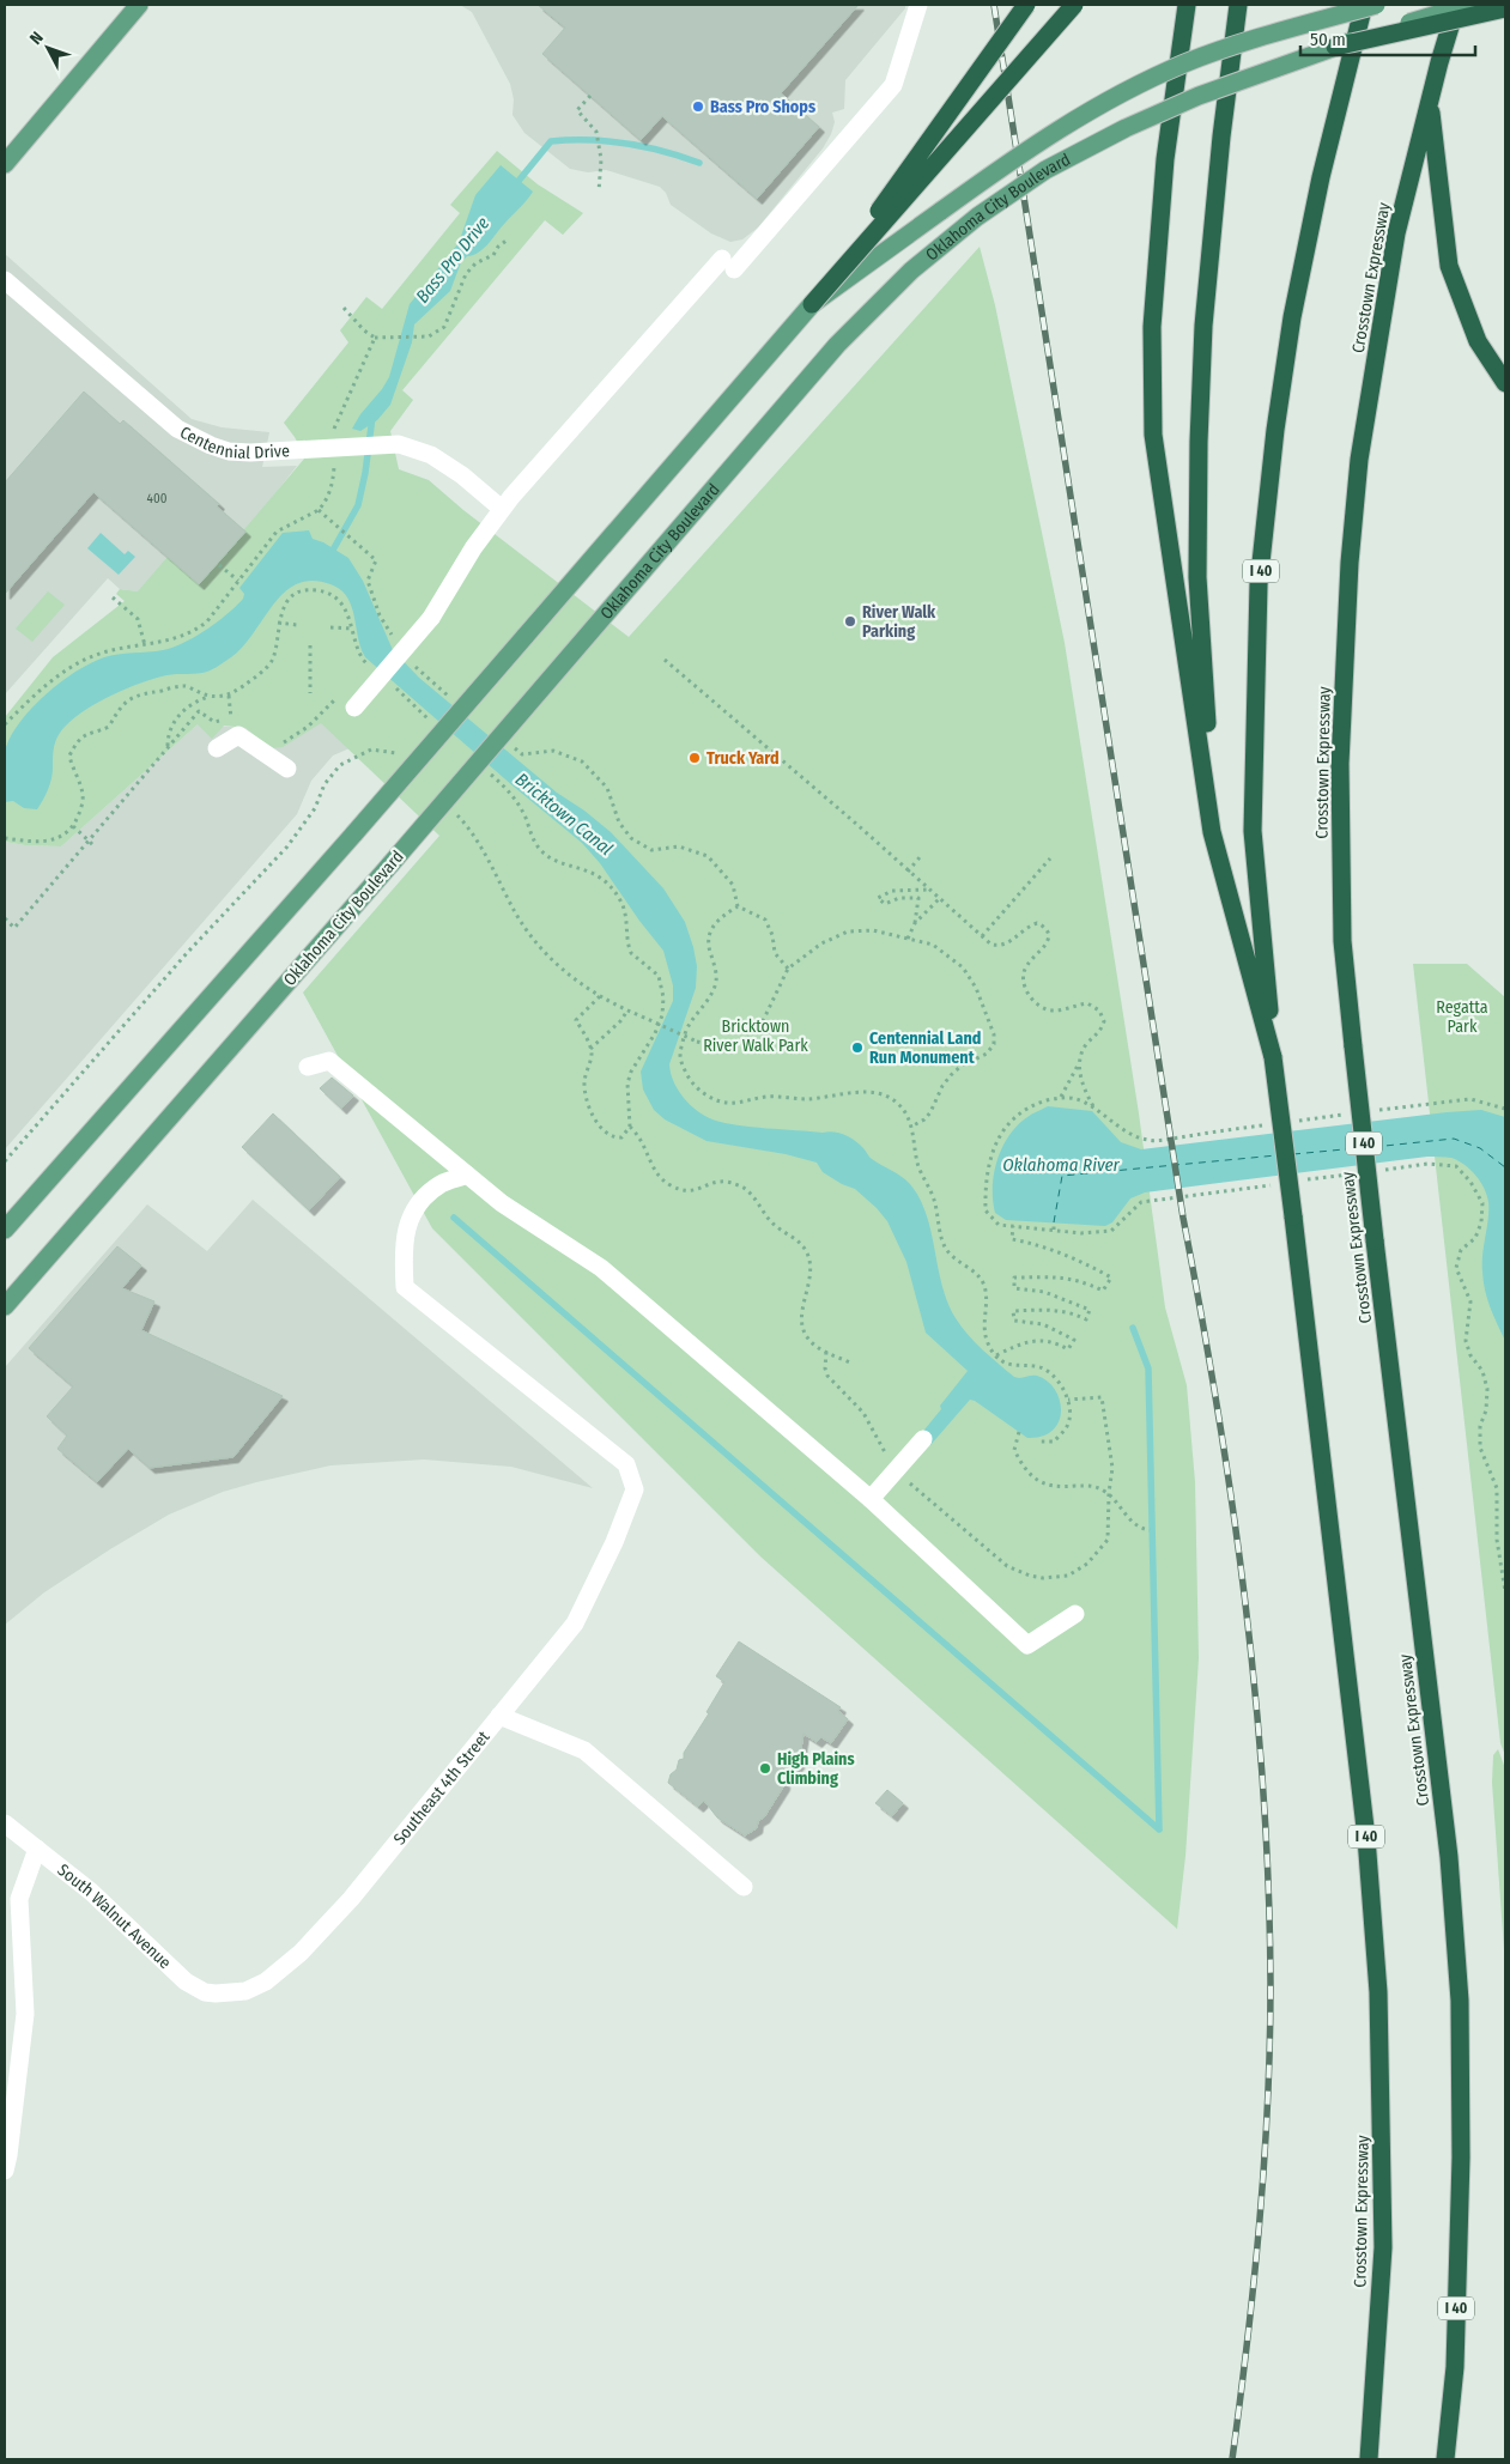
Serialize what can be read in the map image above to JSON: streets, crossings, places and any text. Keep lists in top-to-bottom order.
{
  "streets": {
    "highway": ["Crosstown Expressway", "I 40"],
    "main road": ["Oklahoma City Boulevard"],
    "street": ["Centennial Drive", "Southeast 4th Street", "South Walnut Avenue"]
  },
  "crossings": [
    ["Southeast 4th Street", "South Walnut Avenue"]
  ],
  "water": ["Bass Pro Drive", "Bricktown Canal", "Oklahoma River"],
  "parks": ["Regatta Park", "Bricktown River Walk Park"],
  "places": [
    "Bass Pro Shops",
    "River Walk Parking",
    "Truck Yard",
    "Centennial Land Run Monument",
    "High Plains Climbing"
  ],
  "house_numbers": ["400"],
  "scale_bar": "50 m",
  "north": "top left"
}
